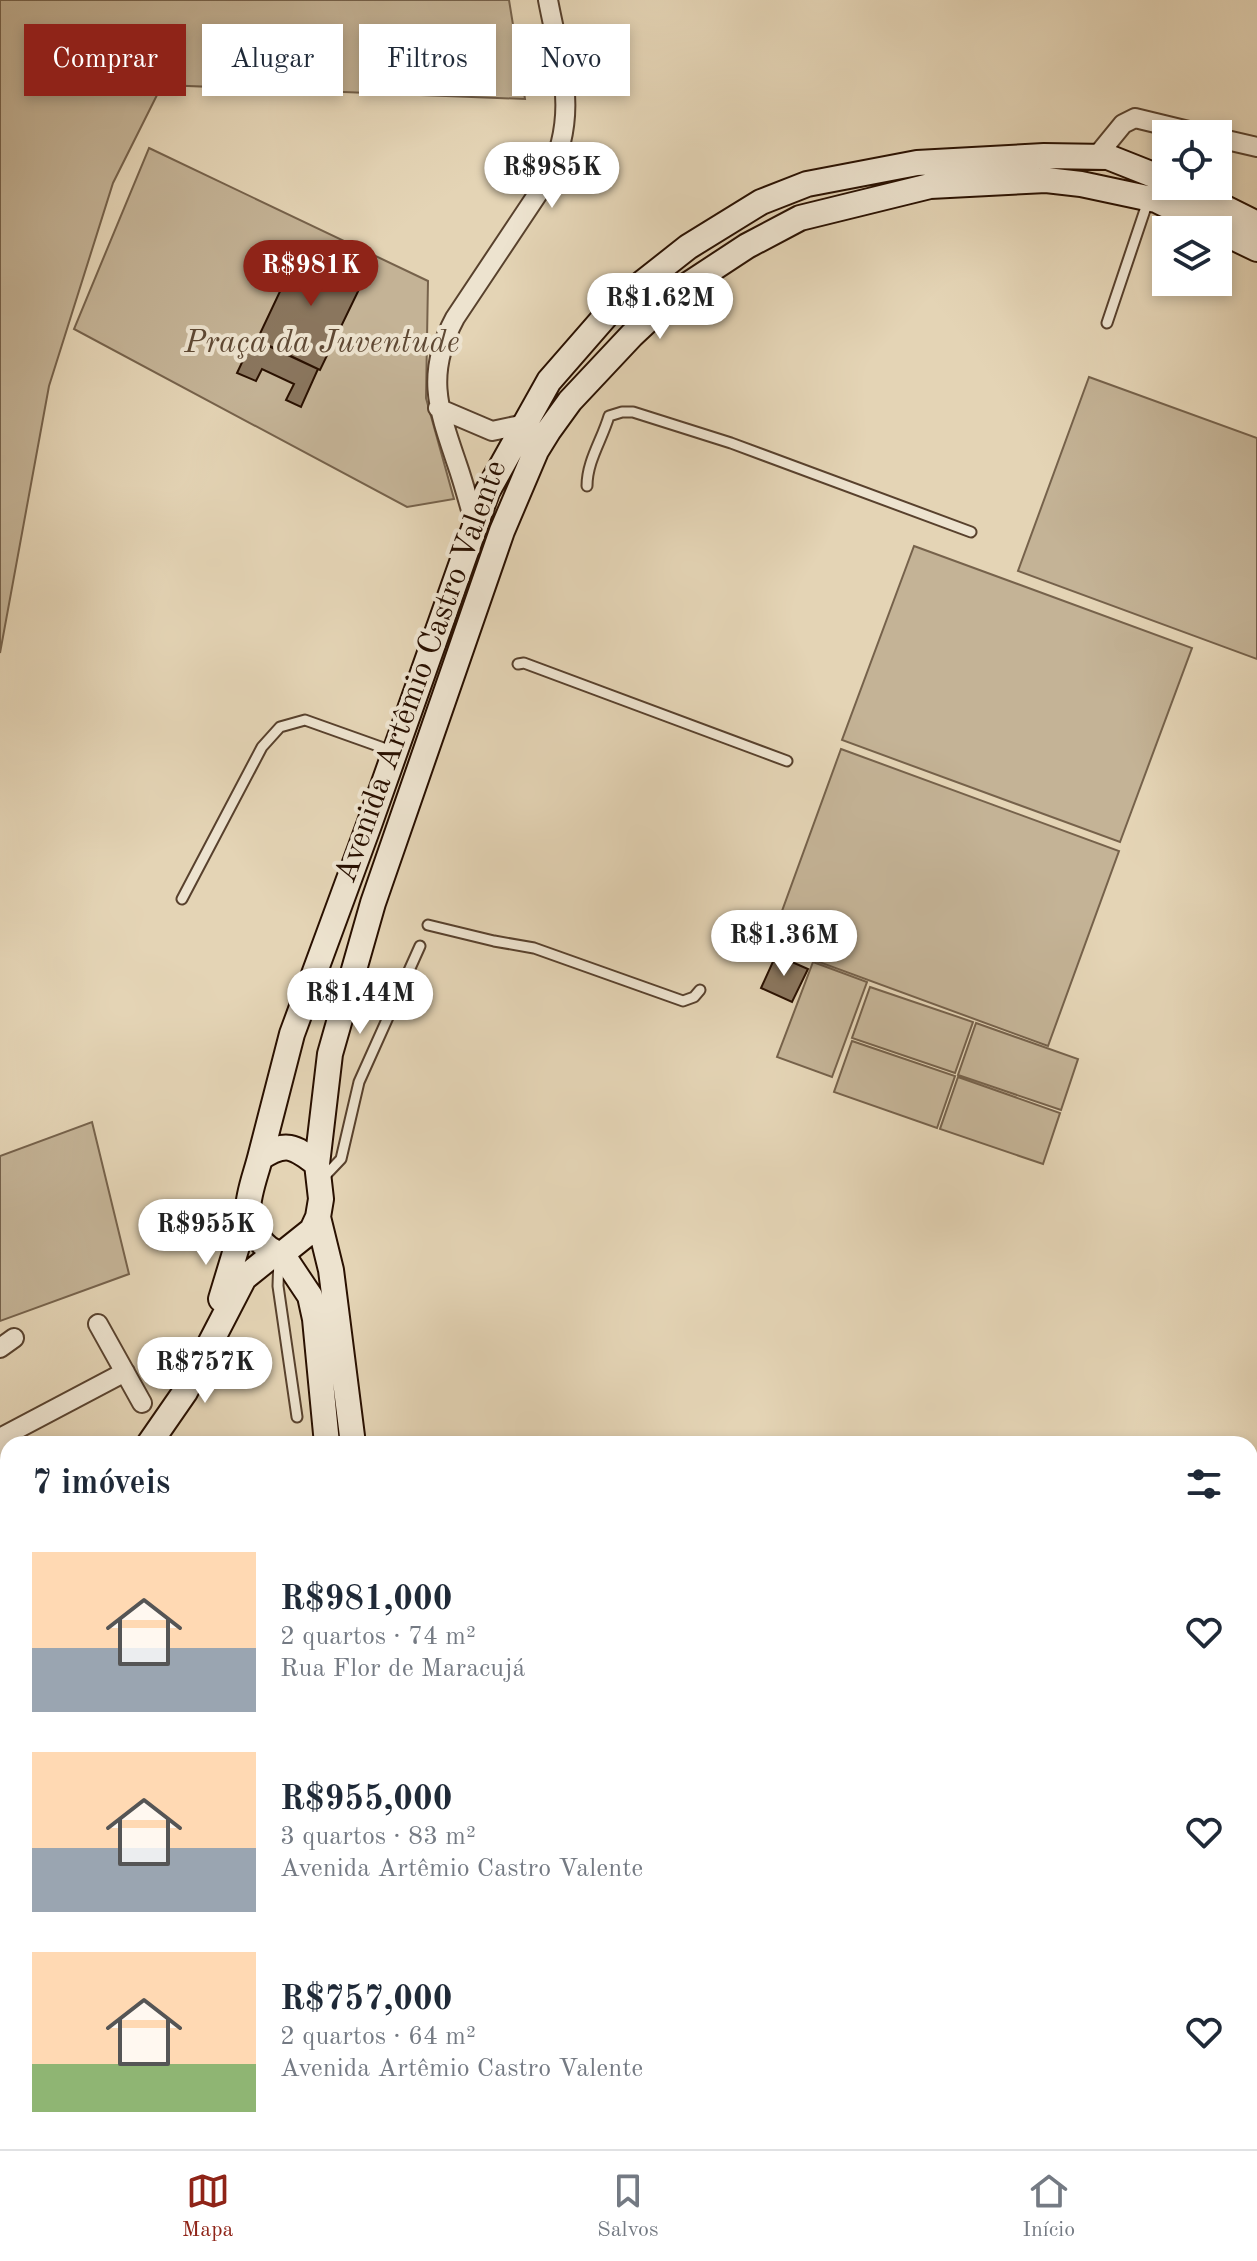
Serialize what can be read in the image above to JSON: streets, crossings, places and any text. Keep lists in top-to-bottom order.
{
  "streets": {
    "main road": ["Avenida Artêmio Castro Valente"]
  },
  "parks": ["Praça da Juventude"],
  "page": {
    "chip": [
      "Comprar",
      "Alugar",
      "Filtros",
      "Novo"
    ],
    "price": [
      "R$985K",
      "R$981K",
      "R$1.62M",
      "R$1.36M",
      "R$1.44M",
      "R$955K",
      "R$757K"
    ],
    "heading": "7 imóveis",
    "list": [
      {
        "name": "R$981,000",
        "note": "2 quartos · 74 m² · Rua Flor de Maracujá"
      },
      {
        "name": "R$955,000",
        "note": "3 quartos · 83 m² · Avenida Artêmio Castro Valente"
      },
      {
        "name": "R$757,000",
        "note": "2 quartos · 64 m² · Avenida Artêmio Castro Valente"
      }
    ],
    "tabs": ["Mapa", "Salvos", "Início"]
  }
}
